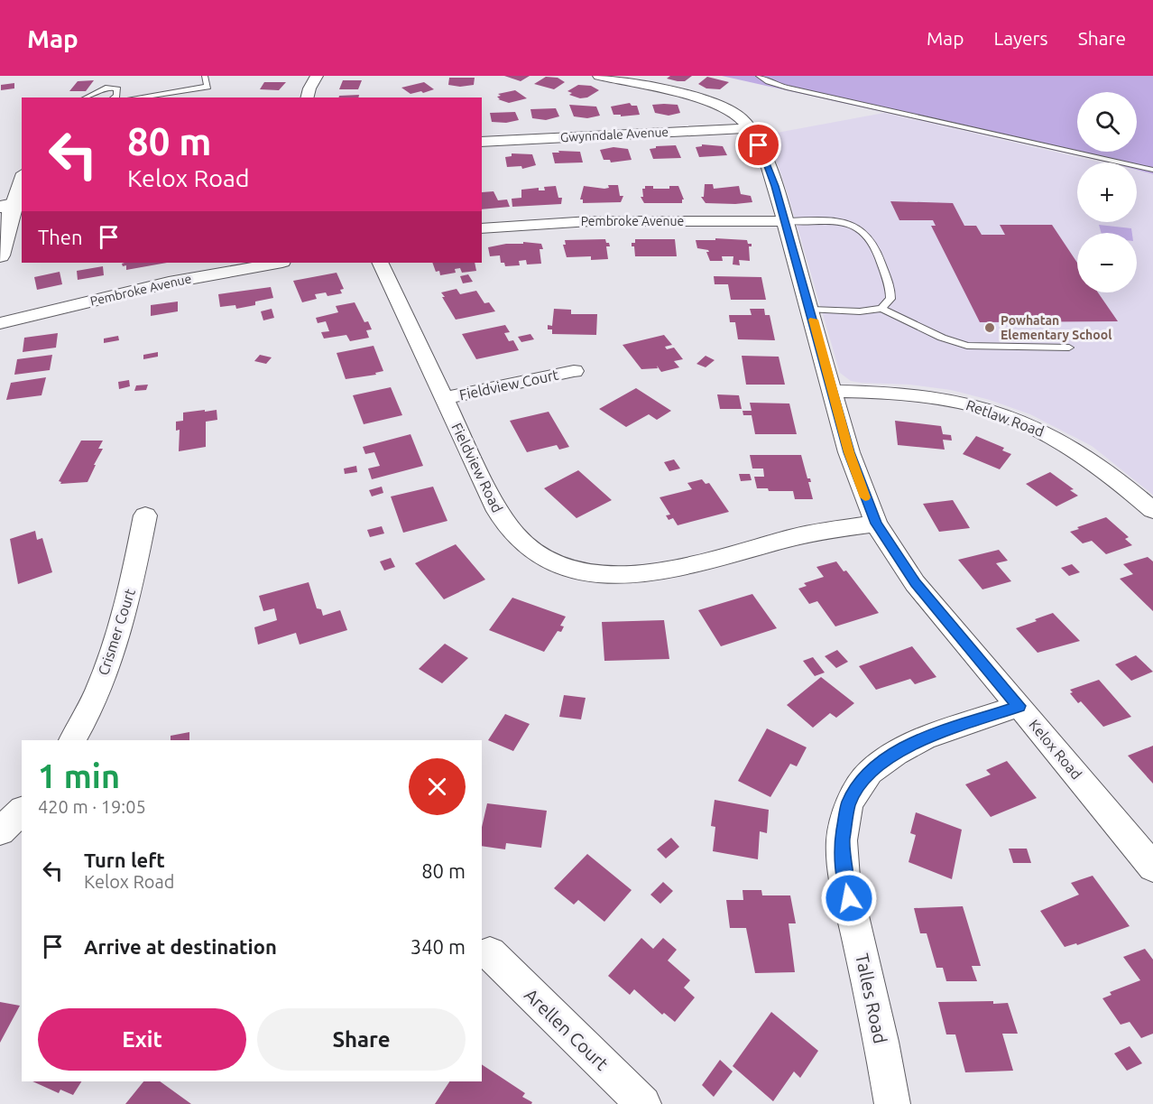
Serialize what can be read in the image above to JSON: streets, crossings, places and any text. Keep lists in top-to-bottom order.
{
  "streets": {
    "street": [
      "Gwynndale Avenue",
      "Pembroke Avenue",
      "Fieldview Court",
      "Retlaw Road",
      "Fieldview Road",
      "Crismer Court",
      "Kelox Road",
      "Talles Road",
      "Arellen Court"
    ]
  },
  "crossings": [
    ["Gwynndale Avenue", "Kelox Road"],
    ["Pembroke Avenue", "Kelox Road"],
    ["Fieldview Court", "Fieldview Road"],
    ["Retlaw Road", "Kelox Road"],
    ["Fieldview Road", "Kelox Road"],
    ["Kelox Road", "Talles Road"]
  ],
  "places": ["Powhatan Elementary School"],
  "page": {
    "header": "Map",
    "nav": ["Map", "Layers", "Share"],
    "map_buttons": ["+", "−"],
    "turn": ["80 m", "Kelox Road"],
    "then": "Then",
    "heading": ["1 min", "420 m · 19:05"],
    "list": [
      {
        "name": "Turn left",
        "note": "Kelox Road",
        "value": "80 m"
      },
      {
        "name": "Arrive at destination",
        "value": "340 m"
      }
    ],
    "buttons": ["Exit", "Share"]
  }
}
